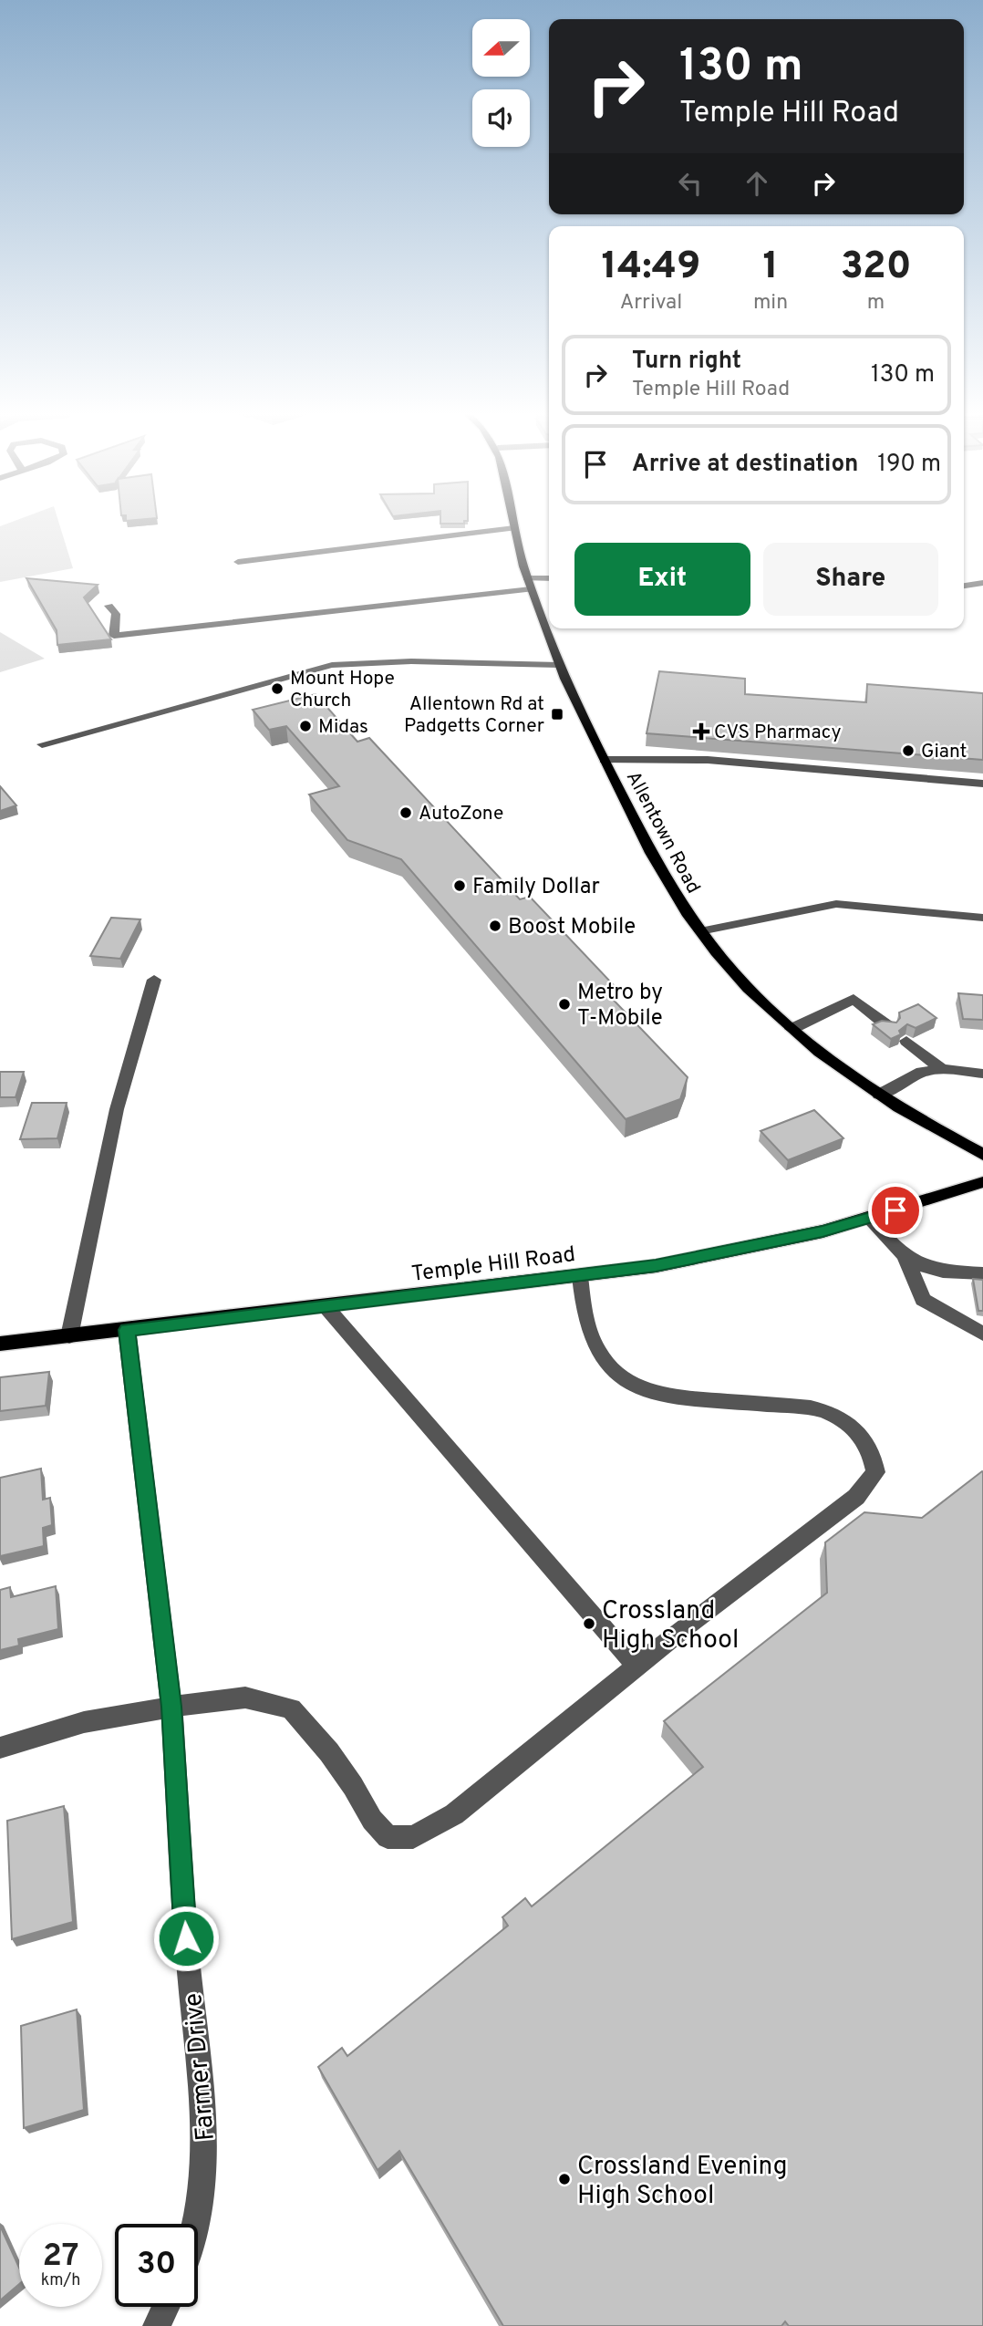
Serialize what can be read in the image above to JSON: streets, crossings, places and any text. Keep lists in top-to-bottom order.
{
  "streets": {
    "main road": ["Allentown Road", "Temple Hill Road"],
    "street": ["Farmer Drive"]
  },
  "crossings": [
    ["Temple Hill Road", "Farmer Drive"]
  ],
  "places": {
    "other": [
      "Mount Hope Church",
      "Midas",
      "Giant",
      "AutoZone",
      "Family Dollar",
      "Boost Mobile",
      "Metro by T-Mobile",
      "Crossland High School",
      "Crossland Evening High School"
    ],
    "transit": ["Allentown Rd at Padgetts Corner"],
    "health": ["CVS Pharmacy"]
  },
  "north": "left",
  "page": {
    "turn": ["130 m", "Temple Hill Road"],
    "eta": [
      "14:49",
      "Arrival",
      "1",
      "min",
      "320",
      "m"
    ],
    "list": [
      {
        "name": "Turn right",
        "note": "Temple Hill Road",
        "value": "130 m"
      },
      {
        "name": "Arrive at destination",
        "value": "190 m"
      }
    ],
    "buttons": ["Exit", "Share"],
    "speed": "27 km/h",
    "limit": "30"
  }
}
